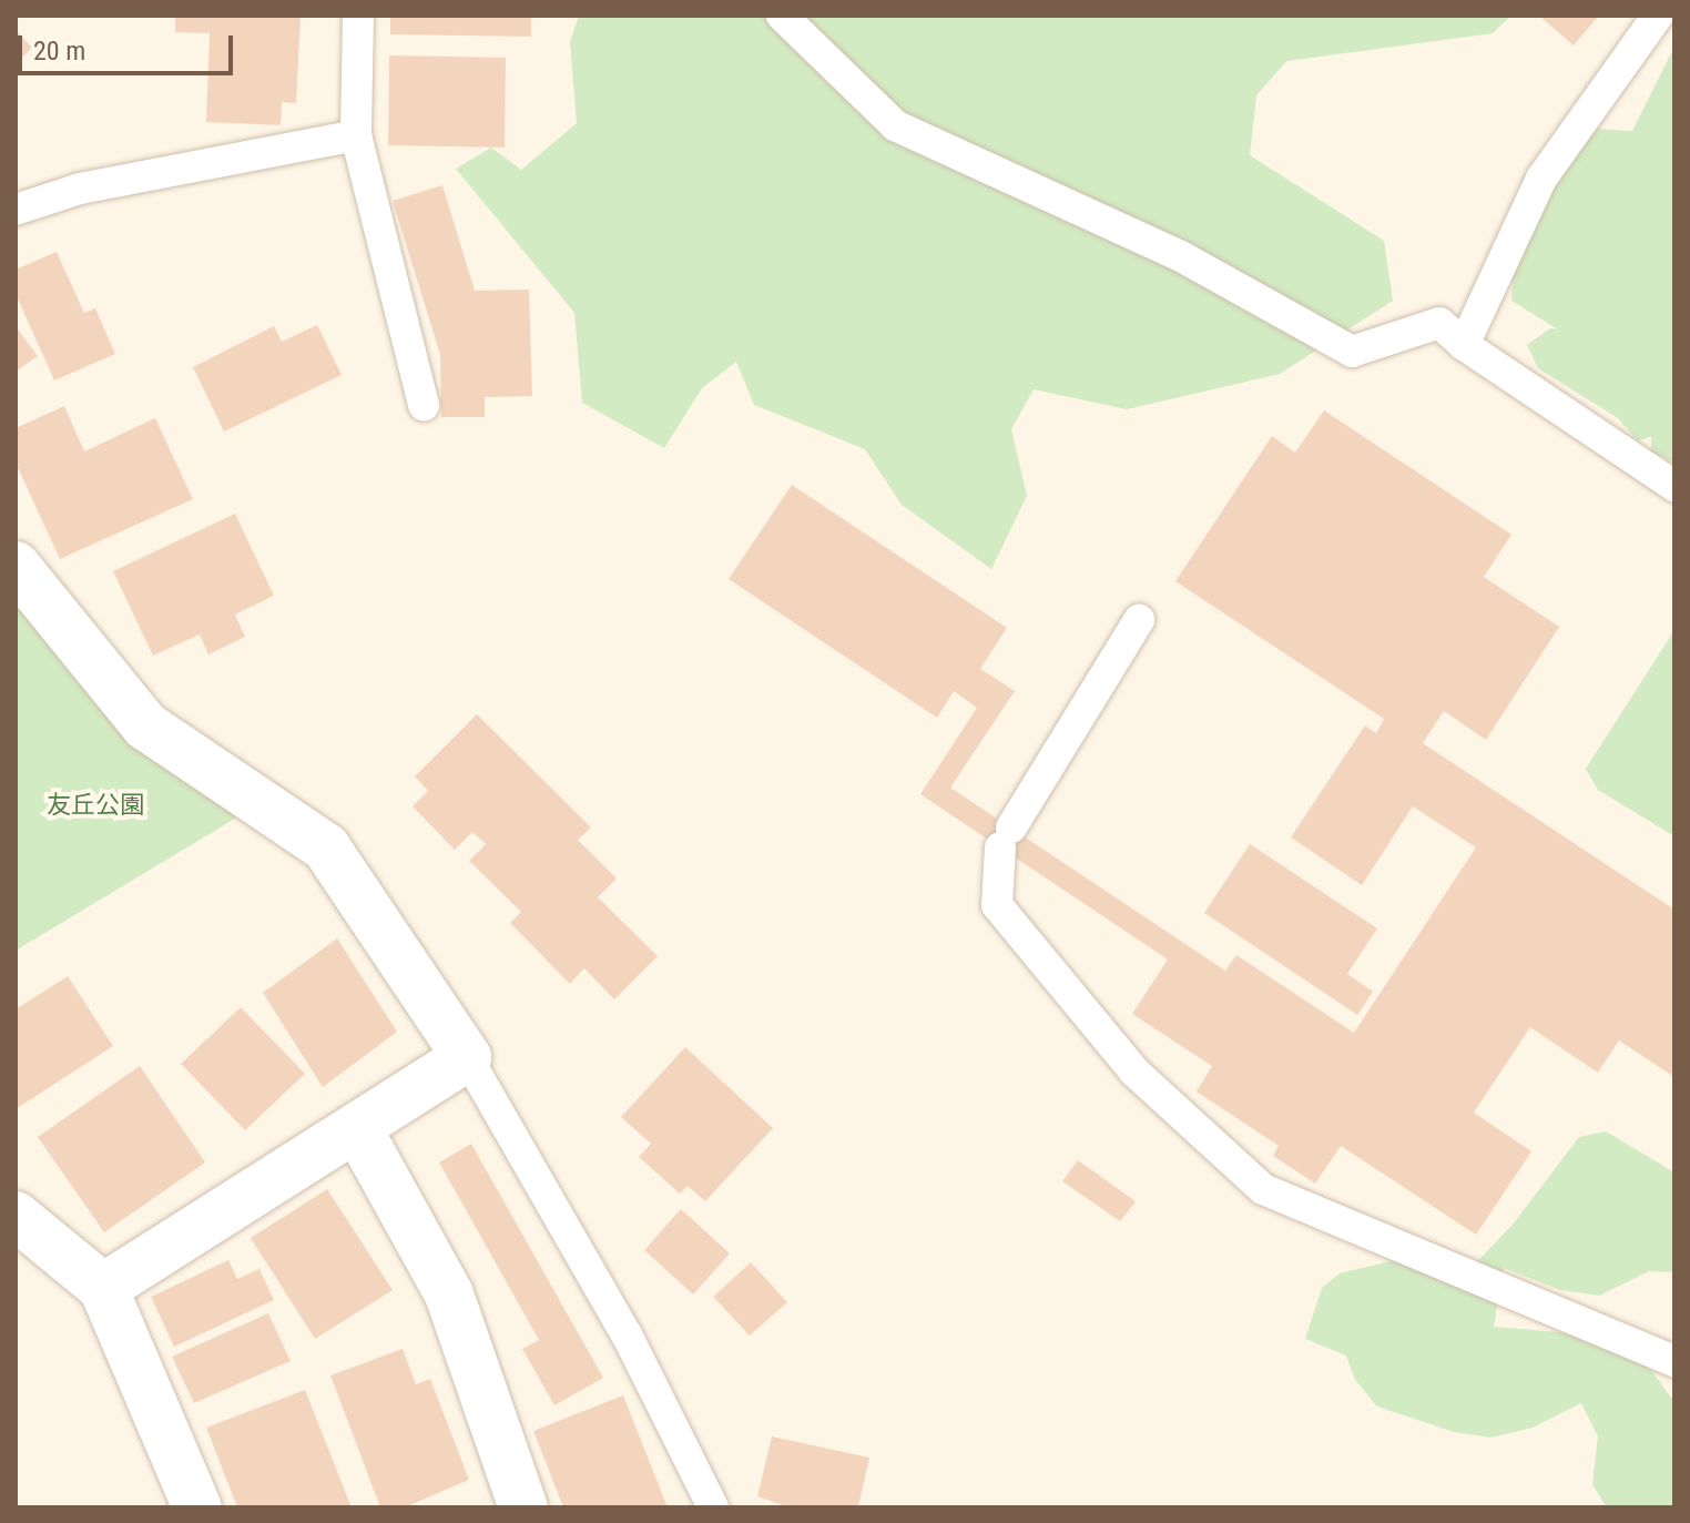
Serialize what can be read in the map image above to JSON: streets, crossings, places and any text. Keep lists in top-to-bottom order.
{
  "parks": ["友丘公園"],
  "scale_bar": "20 m"
}
